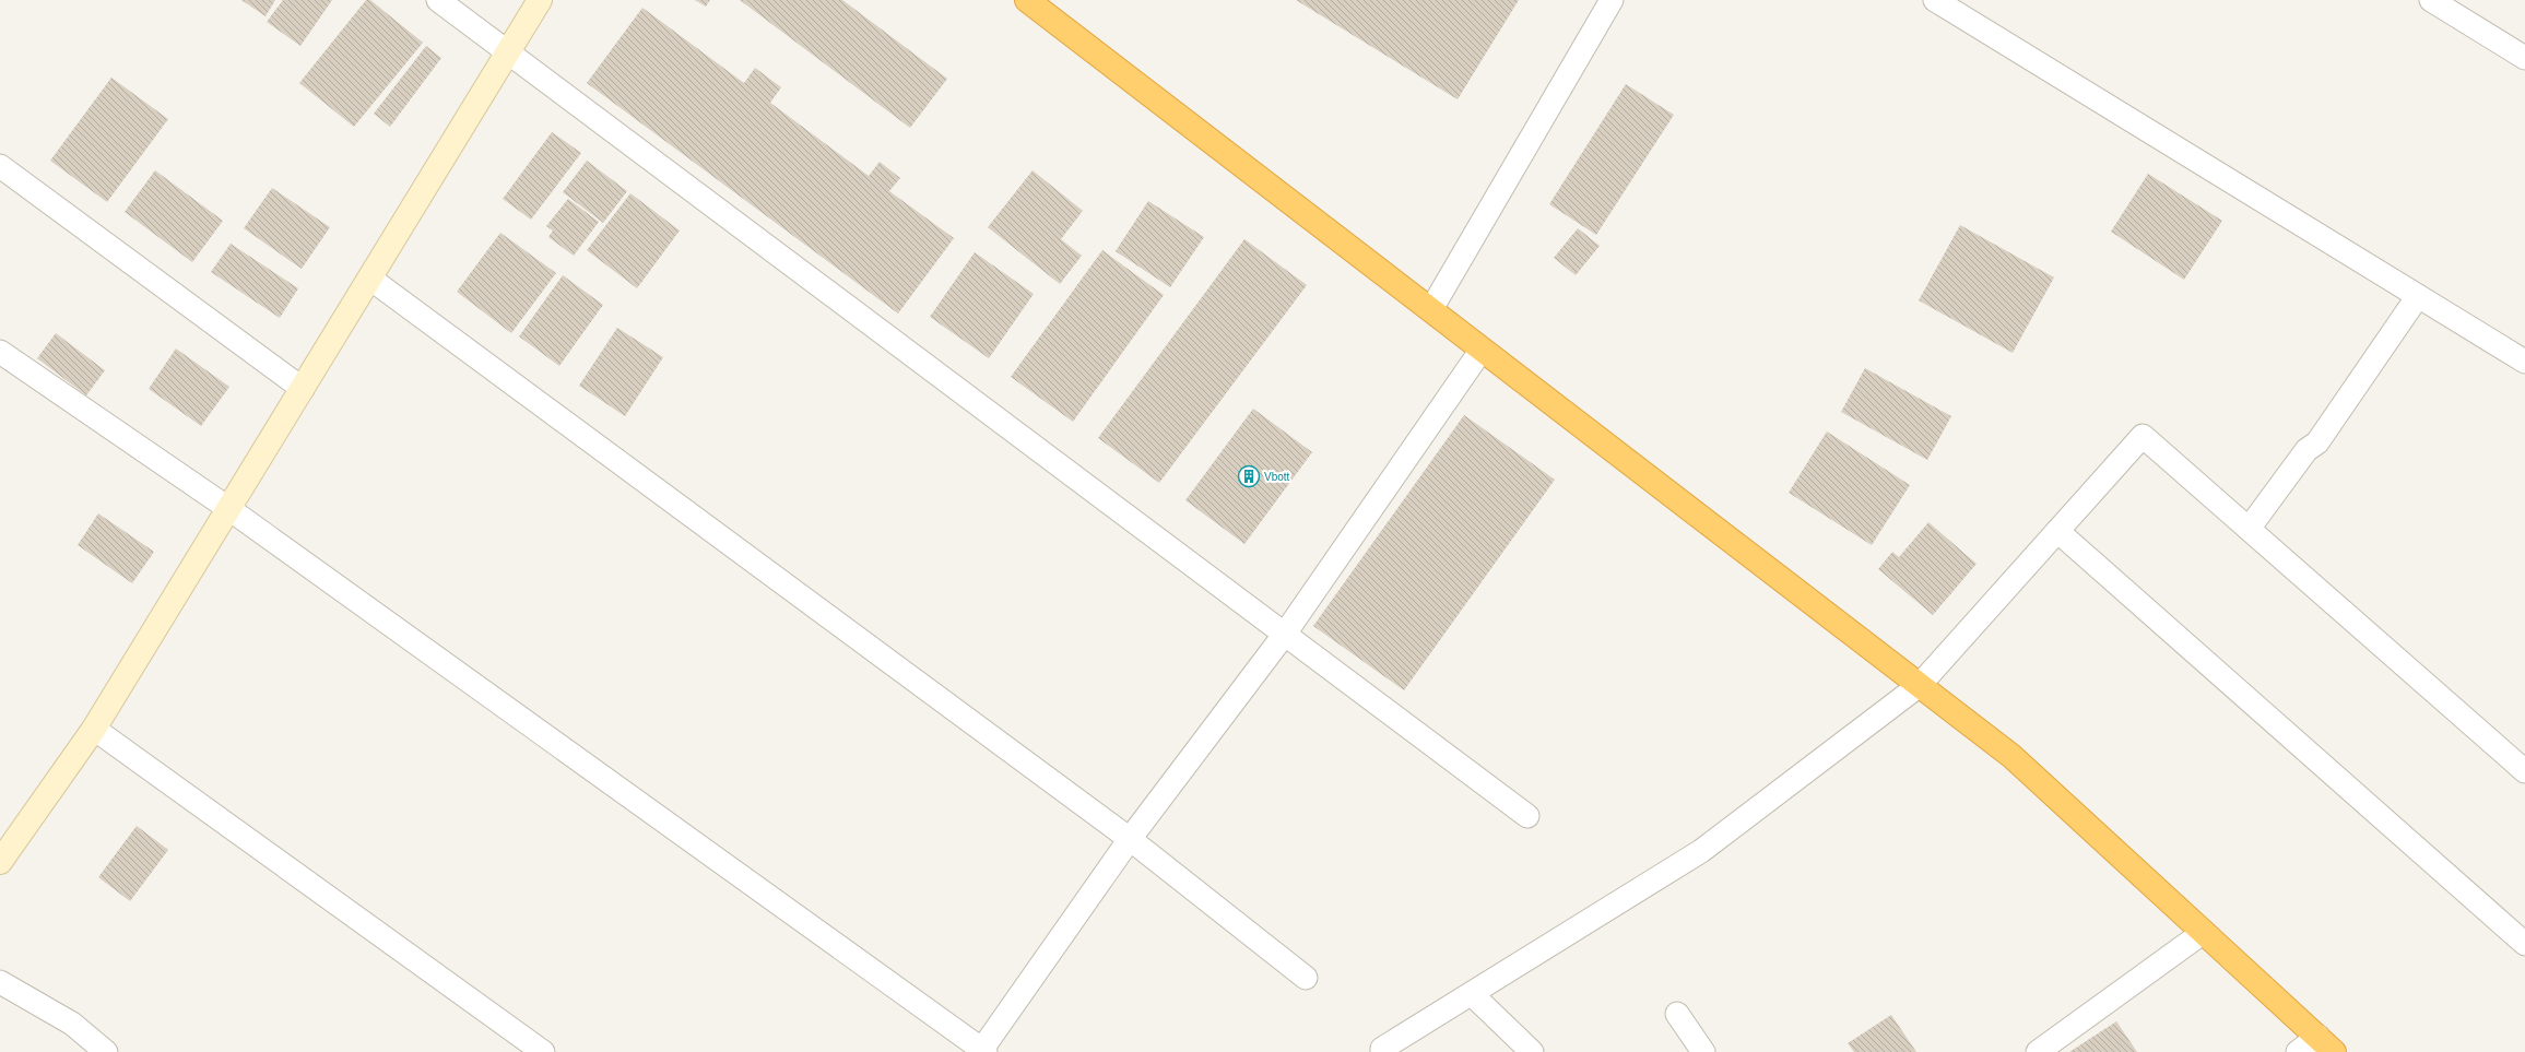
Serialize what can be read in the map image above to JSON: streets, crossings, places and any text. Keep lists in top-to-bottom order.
{
  "places": {
    "building": ["Vbott"]
  }
}
